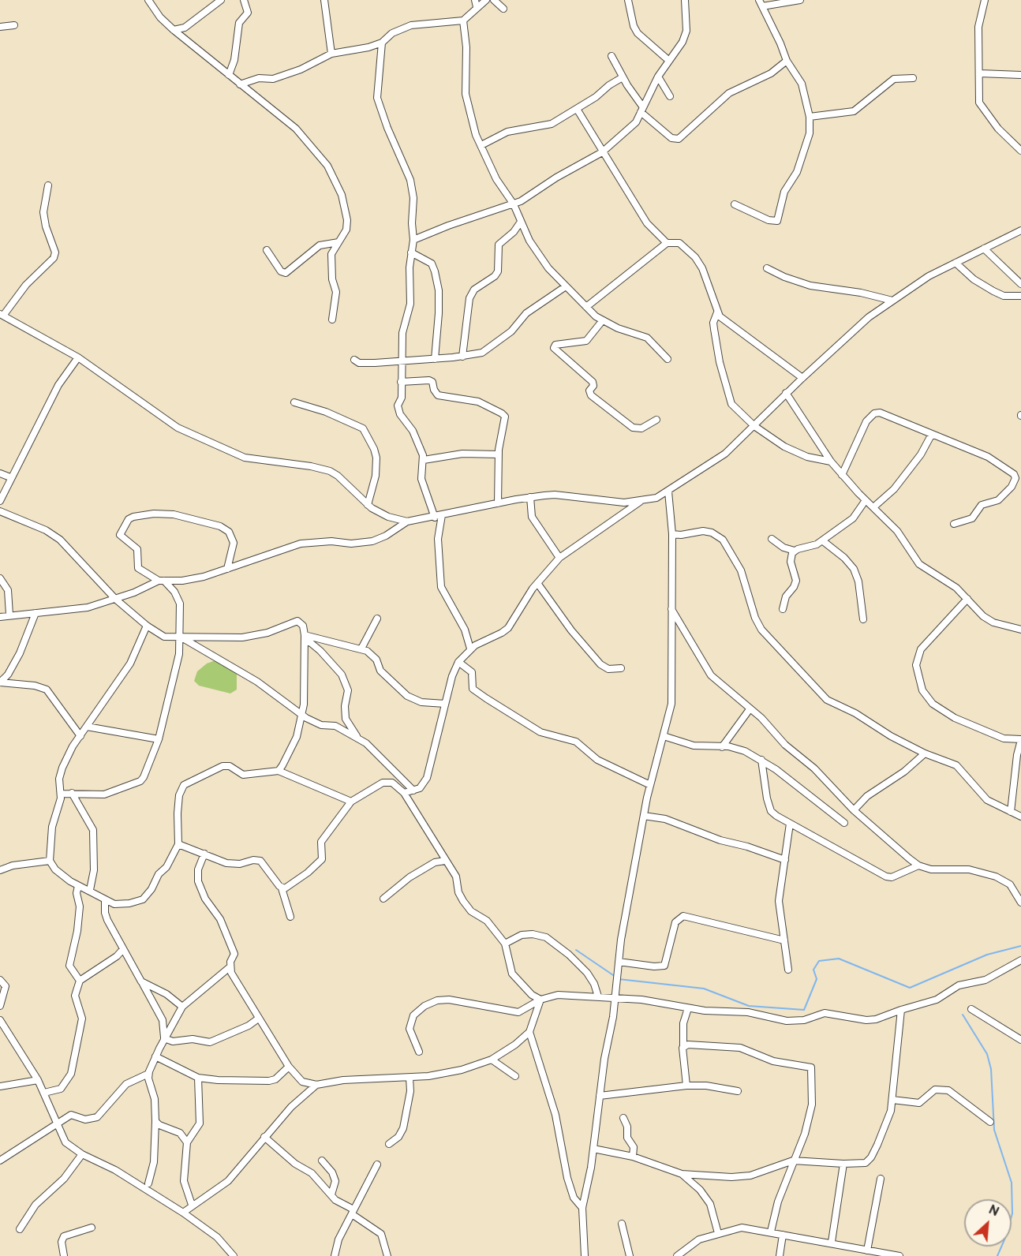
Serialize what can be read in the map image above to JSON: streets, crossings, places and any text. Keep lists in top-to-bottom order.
{
  "north": "top right"
}
